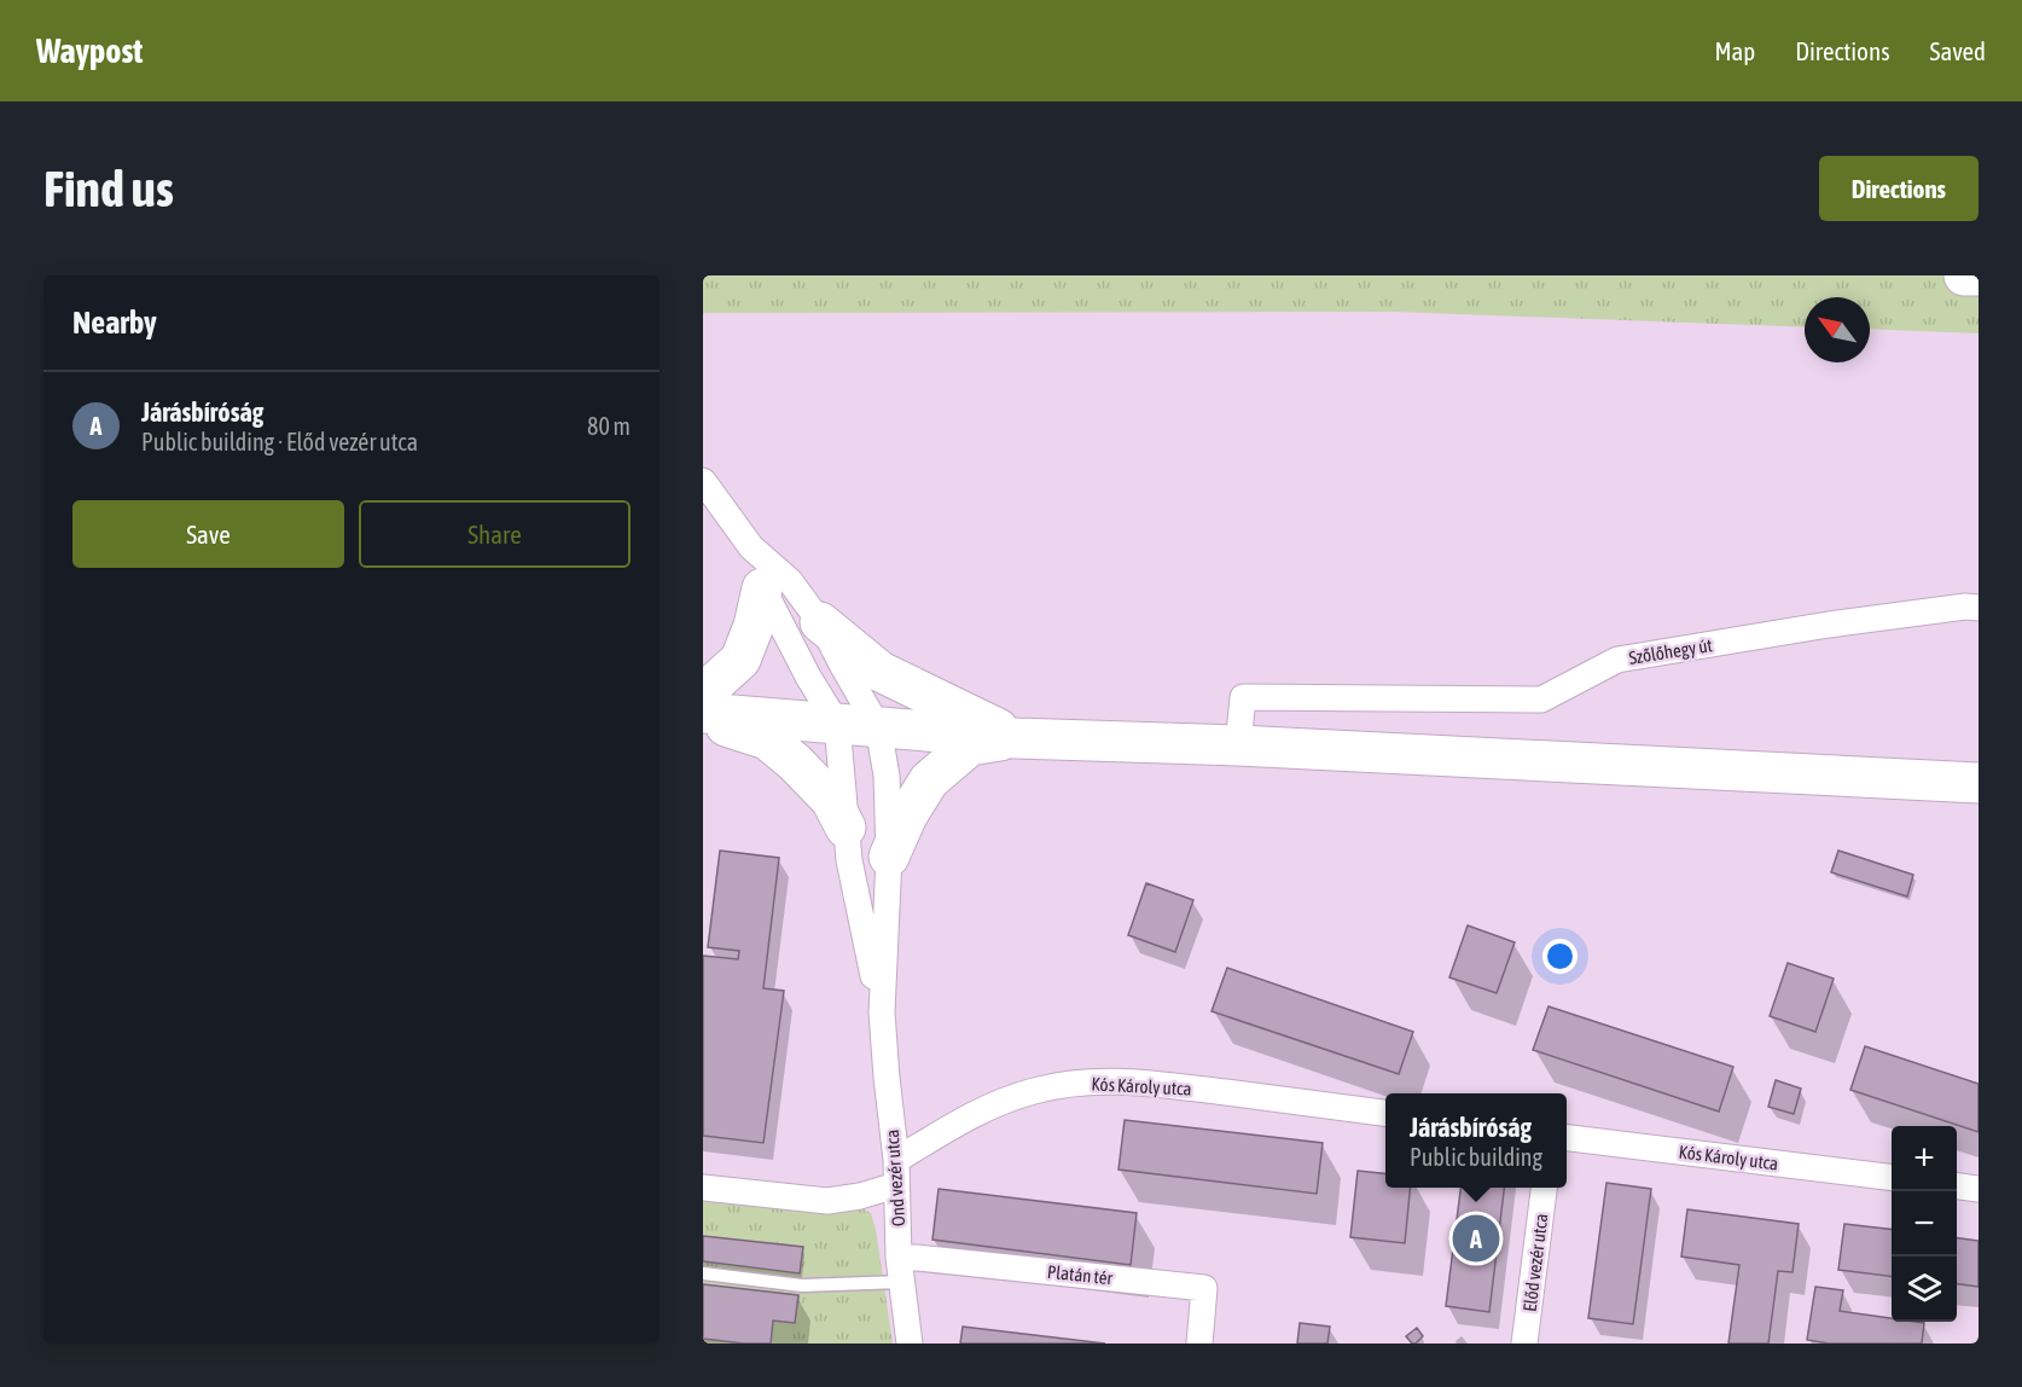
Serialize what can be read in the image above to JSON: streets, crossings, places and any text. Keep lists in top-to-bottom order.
{
  "streets": {
    "street": [
      "Szőlőhegy út",
      "Kós Károly utca",
      "Ond vezér utca",
      "Előd vezér utca",
      "Platán tér"
    ]
  },
  "crossings": [
    ["Kós Károly utca", "Ond vezér utca"],
    ["Ond vezér utca", "Platán tér"]
  ],
  "north": "top left",
  "page": {
    "header": "Waypost",
    "nav": ["Map", "Directions", "Saved"],
    "buttons": [
      "Directions",
      ["Save", "Share"]
    ],
    "title": "Find us",
    "heading": "Nearby",
    "list": [
      {
        "mark": "A",
        "name": "Járásbíróság",
        "note": "Public building · Előd vezér utca",
        "value": "80 m"
      }
    ],
    "popup": ["Járásbíróság", "Public building"],
    "map_buttons": ["+", "−"],
    "pins": "A"
  }
}
